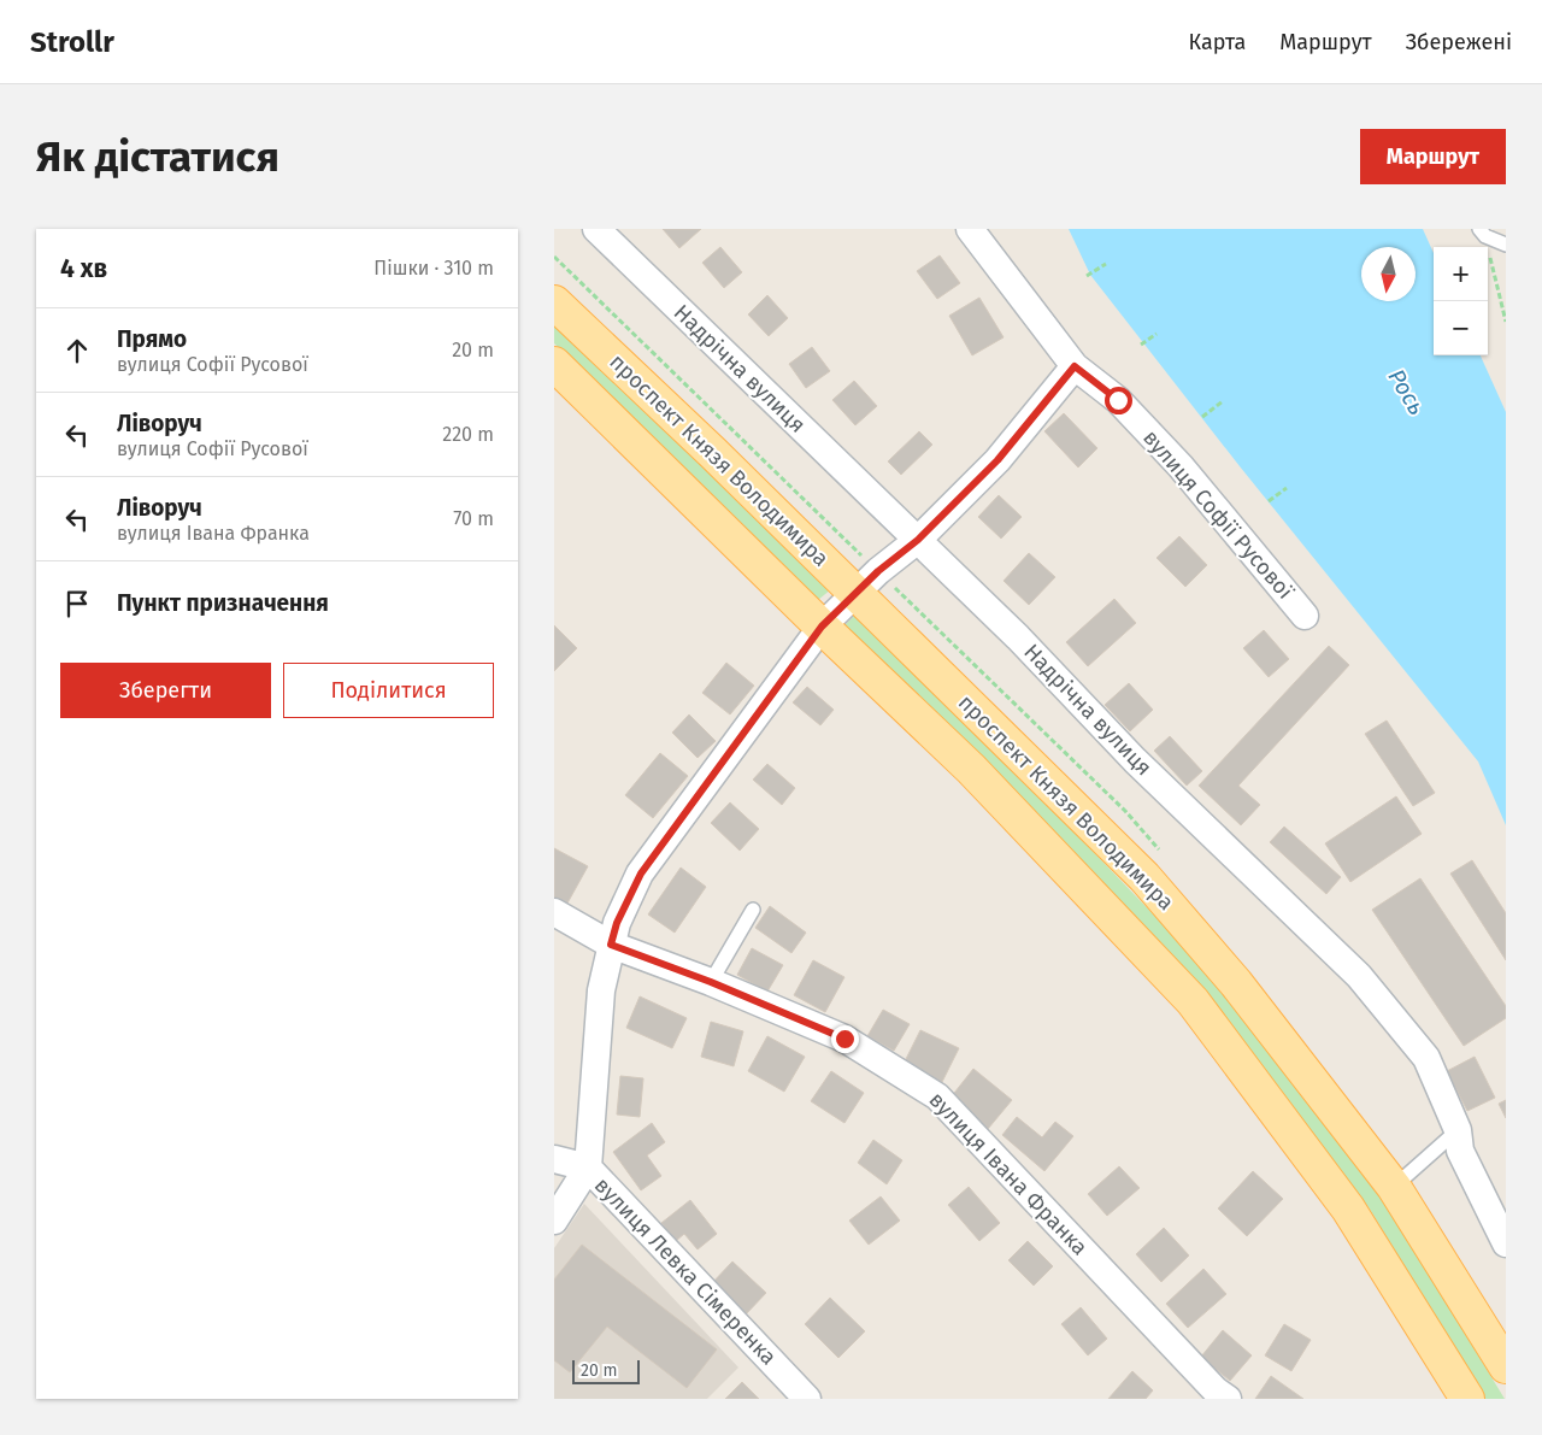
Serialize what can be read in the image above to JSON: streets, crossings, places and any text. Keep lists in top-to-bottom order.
{
  "streets": {
    "main road": ["проспект Князя Володимира"],
    "street": [
      "Надрічна вулиця",
      "вулиця Софії Русової",
      "вулиця Івана Франка",
      "вулиця Левка Сімеренка"
    ]
  },
  "water": ["Рось"],
  "scale_bar": "20 m",
  "north": "bottom",
  "page": {
    "header": "Strollr",
    "nav": ["Карта", "Маршрут", "Збережені"],
    "buttons": [
      "Маршрут",
      ["Зберегти", "Поділитися"]
    ],
    "title": "Як дістатися",
    "heading": ["4 хв", "Пішки · 310 m"],
    "map_buttons": ["+", "−"],
    "list": [
      ["Прямо", "вулиця Софії Русової", "20 m"],
      ["Ліворуч", "вулиця Софії Русової", "220 m"],
      ["Ліворуч", "вулиця Івана Франка", "70 m"],
      "Пункт призначення"
    ],
    "scale": "20 m"
  }
}
